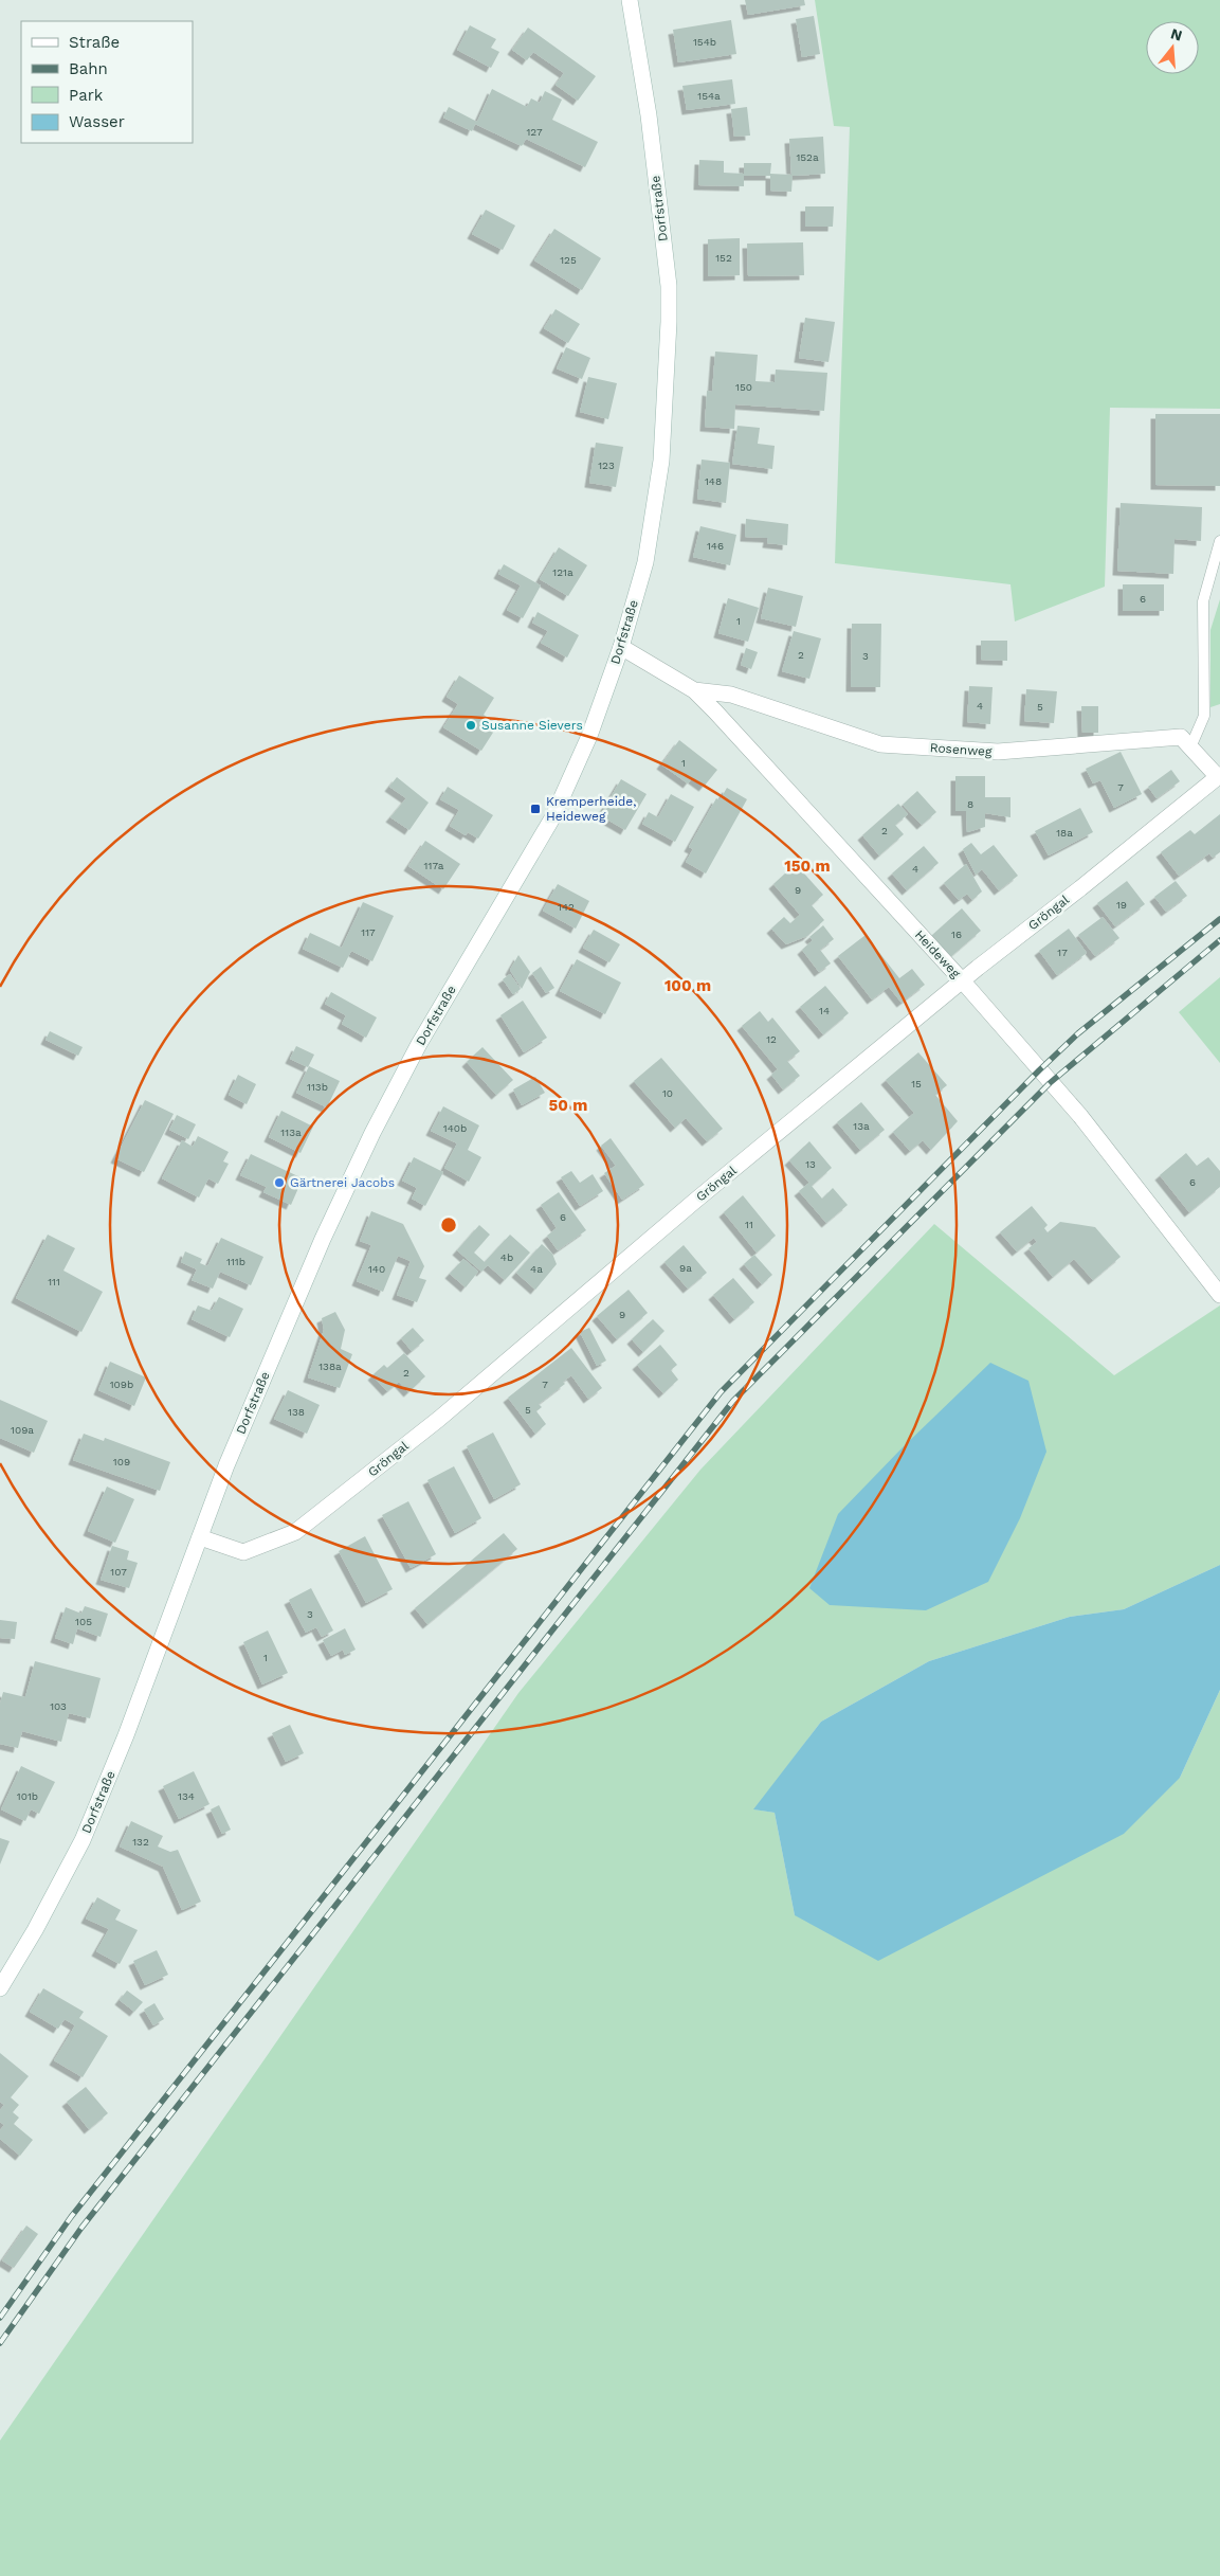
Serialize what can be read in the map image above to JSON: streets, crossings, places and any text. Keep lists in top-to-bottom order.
{
  "streets": {
    "street": [
      "Dorfstraße",
      "Rosenweg",
      "Gröngal",
      "Heideweg"
    ]
  },
  "crossings": [
    ["Dorfstraße", "Gröngal"],
    ["Dorfstraße", "Heideweg"],
    ["Rosenweg", "Gröngal"],
    ["Rosenweg", "Heideweg"],
    ["Gröngal", "Heideweg"]
  ],
  "places": {
    "other": ["Susanne Sievers", "Gärtnerei Jacobs"],
    "transit": ["Kremperheide, Heideweg"]
  },
  "house_numbers": [
    "154b",
    "154a",
    "127",
    "152a",
    "152",
    "125",
    "150",
    "123",
    "148",
    "146",
    "121a",
    "6",
    "1",
    "2",
    "3",
    "4",
    "5",
    "1",
    "7",
    "8",
    "2",
    "18a",
    "117a",
    "4",
    "9",
    "19",
    "142",
    "117",
    "16",
    "17",
    "14",
    "12",
    "15",
    "113b",
    "10",
    "13a",
    "140b",
    "113a",
    "13",
    "6",
    "6",
    "11",
    "4b",
    "111b",
    "9a",
    "140",
    "4a",
    "111",
    "9",
    "138a",
    "2",
    "109b",
    "7",
    "5",
    "138",
    "109a",
    "109",
    "107",
    "3",
    "105",
    "1",
    "103",
    "101b",
    "134",
    "132"
  ],
  "legend": [
    "Straße",
    "Bahn",
    "Park",
    "Wasser"
  ],
  "north": "top",
  "rings": ["150 m", "100 m", "50 m"]
}
